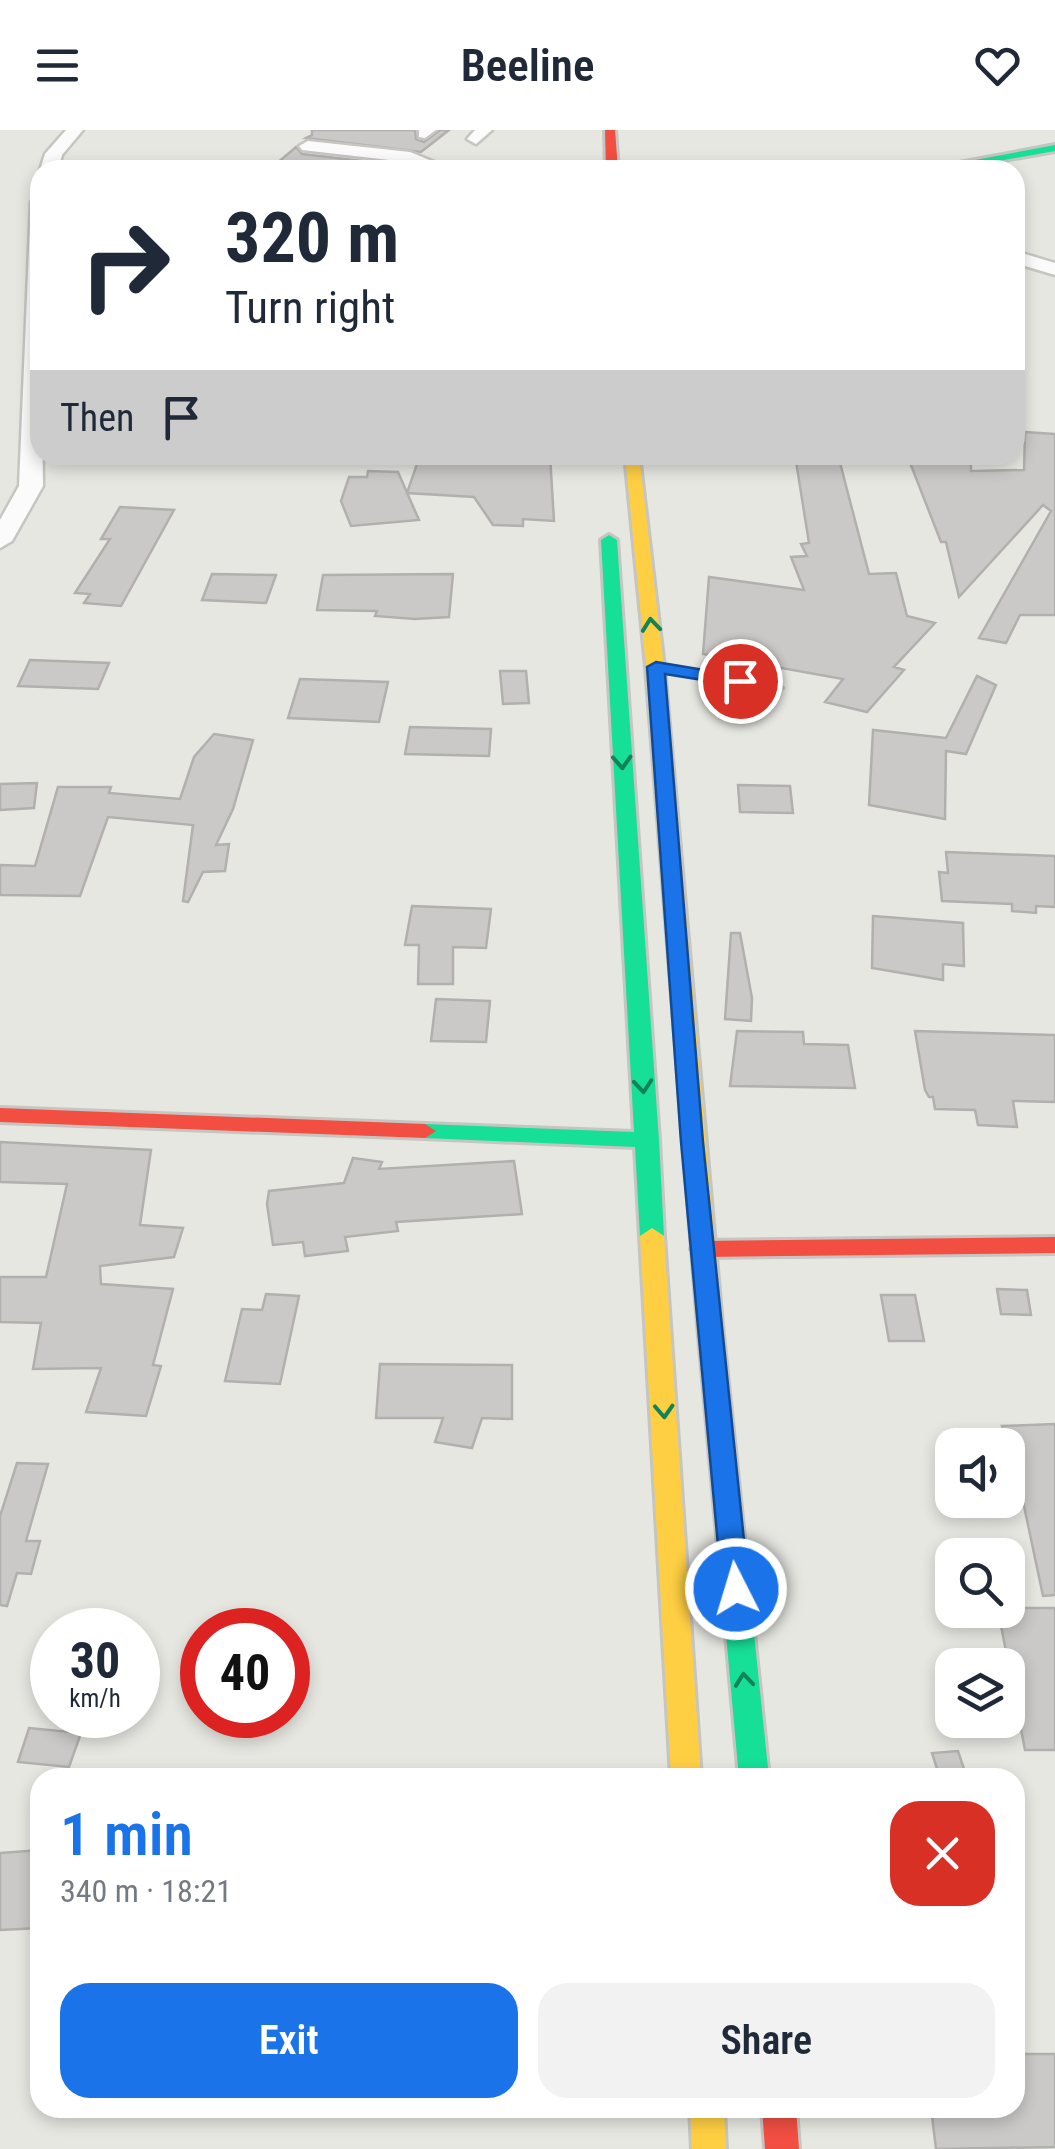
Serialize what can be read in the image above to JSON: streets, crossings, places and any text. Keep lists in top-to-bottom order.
{
  "page": {
    "header": "Beeline",
    "turn": ["320 m", "Turn right"],
    "then": "Then",
    "speed": "30 km/h",
    "limit": "40",
    "heading": ["1 min", "340 m · 18:21"],
    "buttons": ["Exit", "Share"]
  }
}
